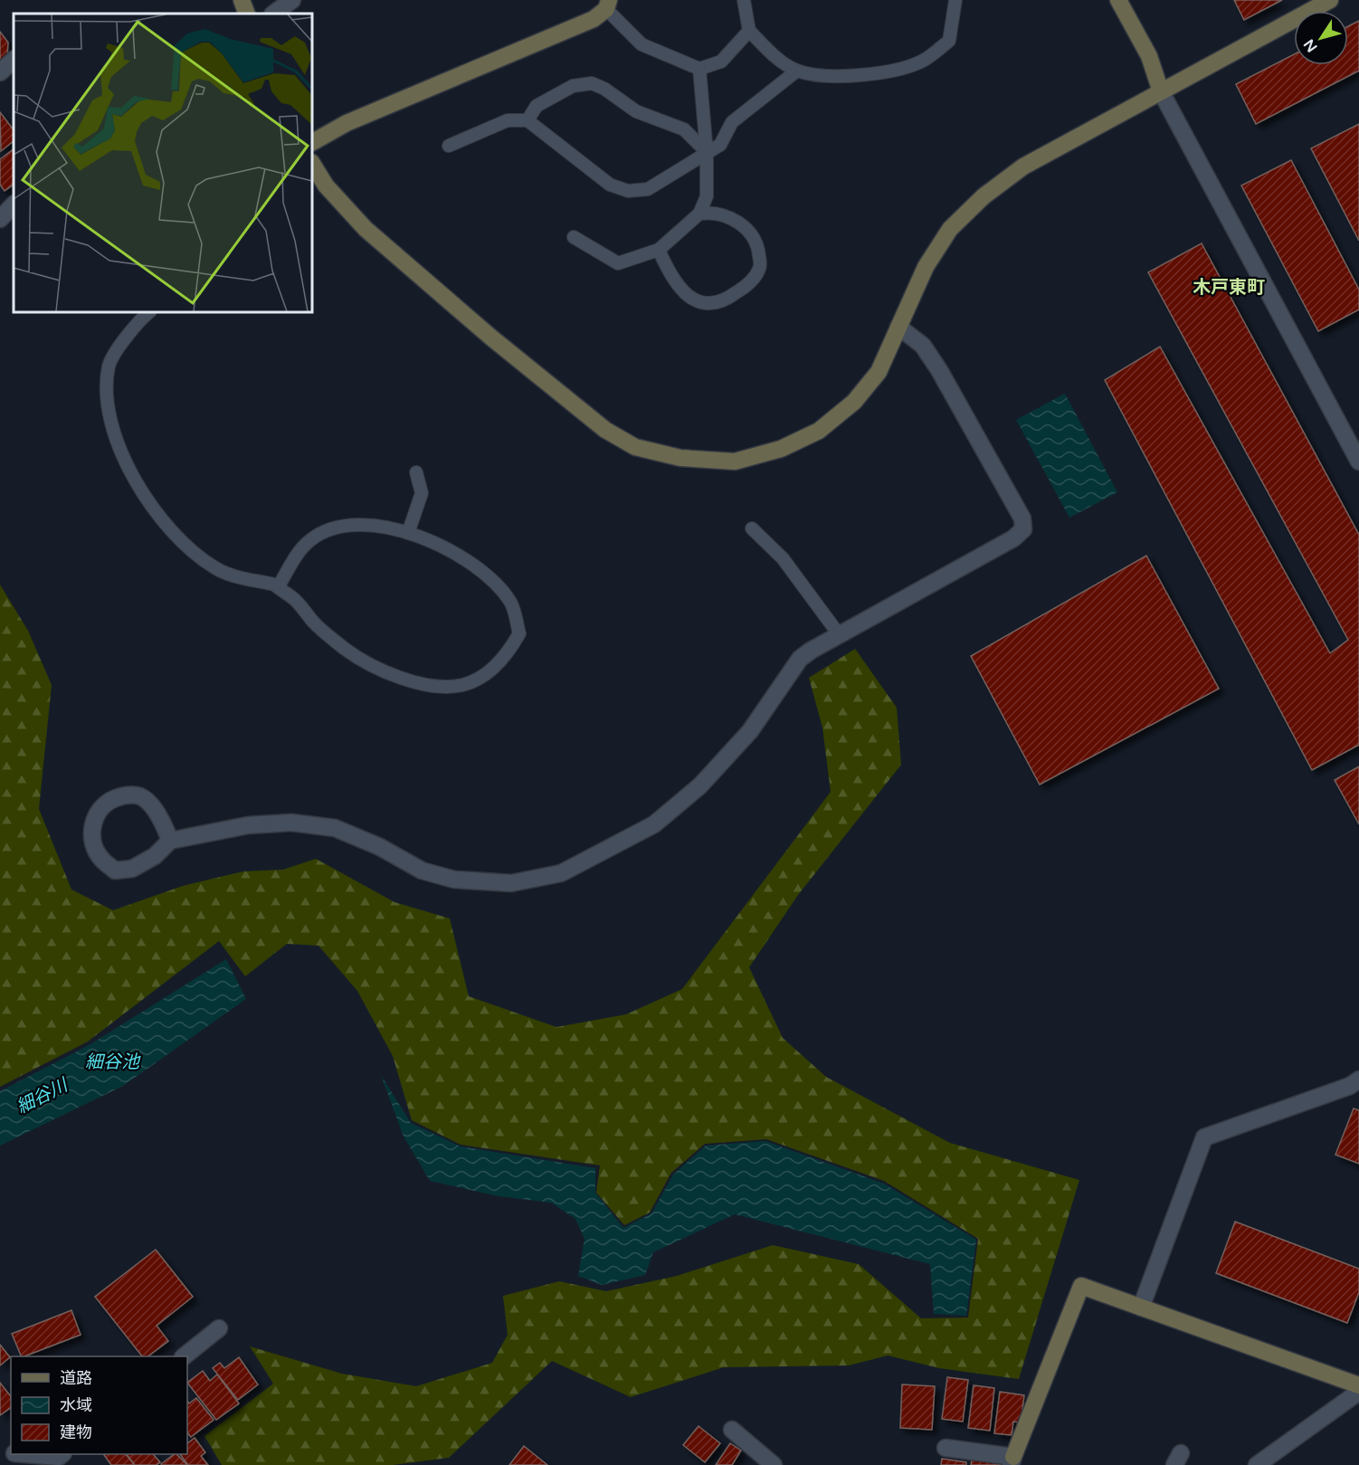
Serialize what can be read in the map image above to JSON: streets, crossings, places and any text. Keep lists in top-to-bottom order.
{
  "districts": ["木戸東町"],
  "water": ["細谷池", "細谷川"],
  "legend": ["道路", "水域", "建物"],
  "north": "bottom left"
}
